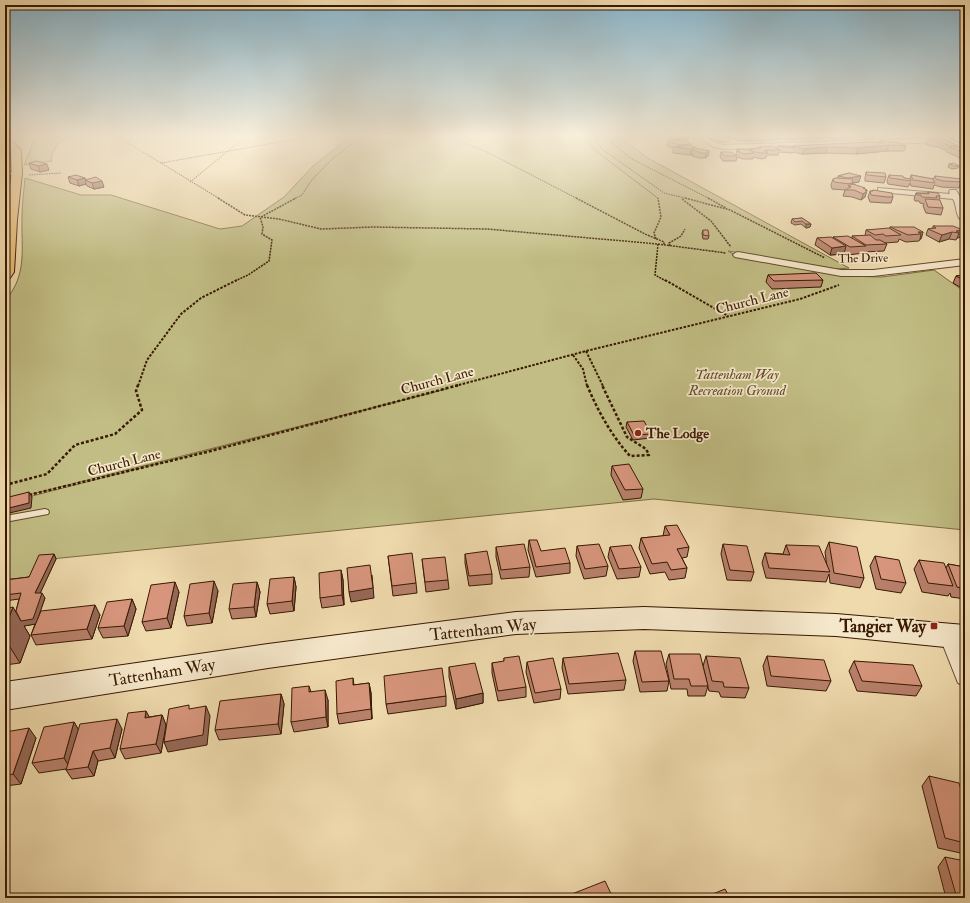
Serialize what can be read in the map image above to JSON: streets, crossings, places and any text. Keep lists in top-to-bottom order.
{
  "streets": {
    "main road": ["Tattenham Way"],
    "street": ["The Drive"],
    "path": ["Church Lane"]
  },
  "crossings": [
    ["The Drive", "Church Lane"]
  ],
  "parks": ["Tattenham Way Recreation Ground"],
  "places": {
    "other": ["The Lodge"],
    "transit": ["Tangier Way"]
  }
}
